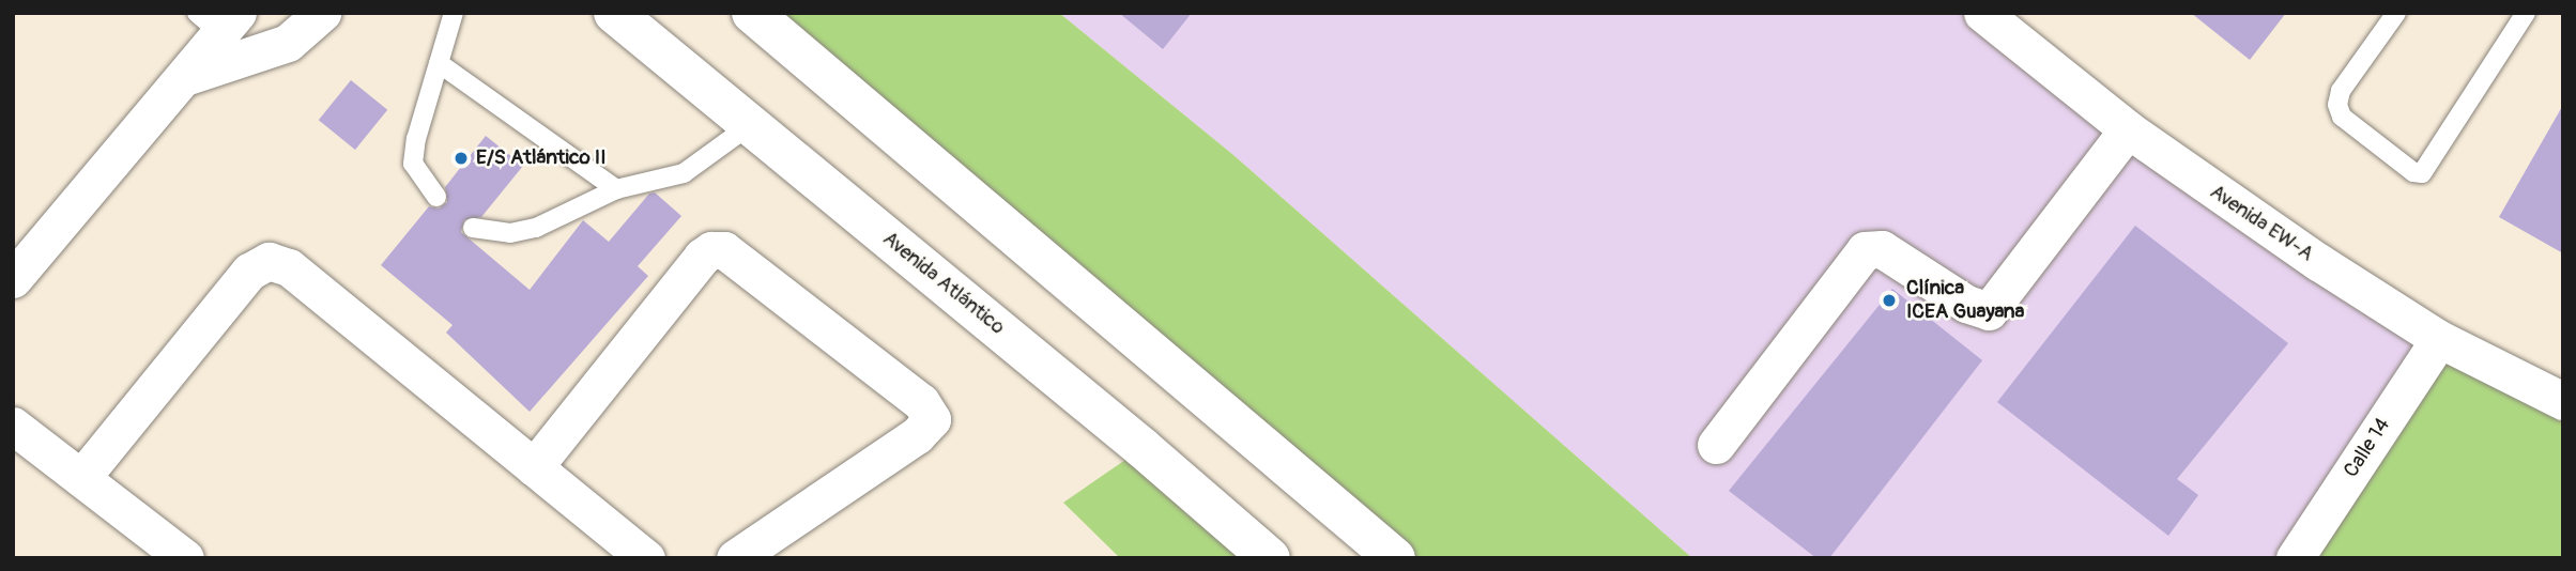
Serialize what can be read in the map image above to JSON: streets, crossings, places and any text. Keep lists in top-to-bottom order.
{
  "streets": {
    "main road": ["Avenida Atlántico"],
    "street": ["Avenida EW-A", "Calle 14"]
  },
  "crossings": [
    ["Avenida EW-A", "Calle 14"]
  ],
  "places": ["E/S Atlántico II", "Clínica ICEA Guayana"]
}
